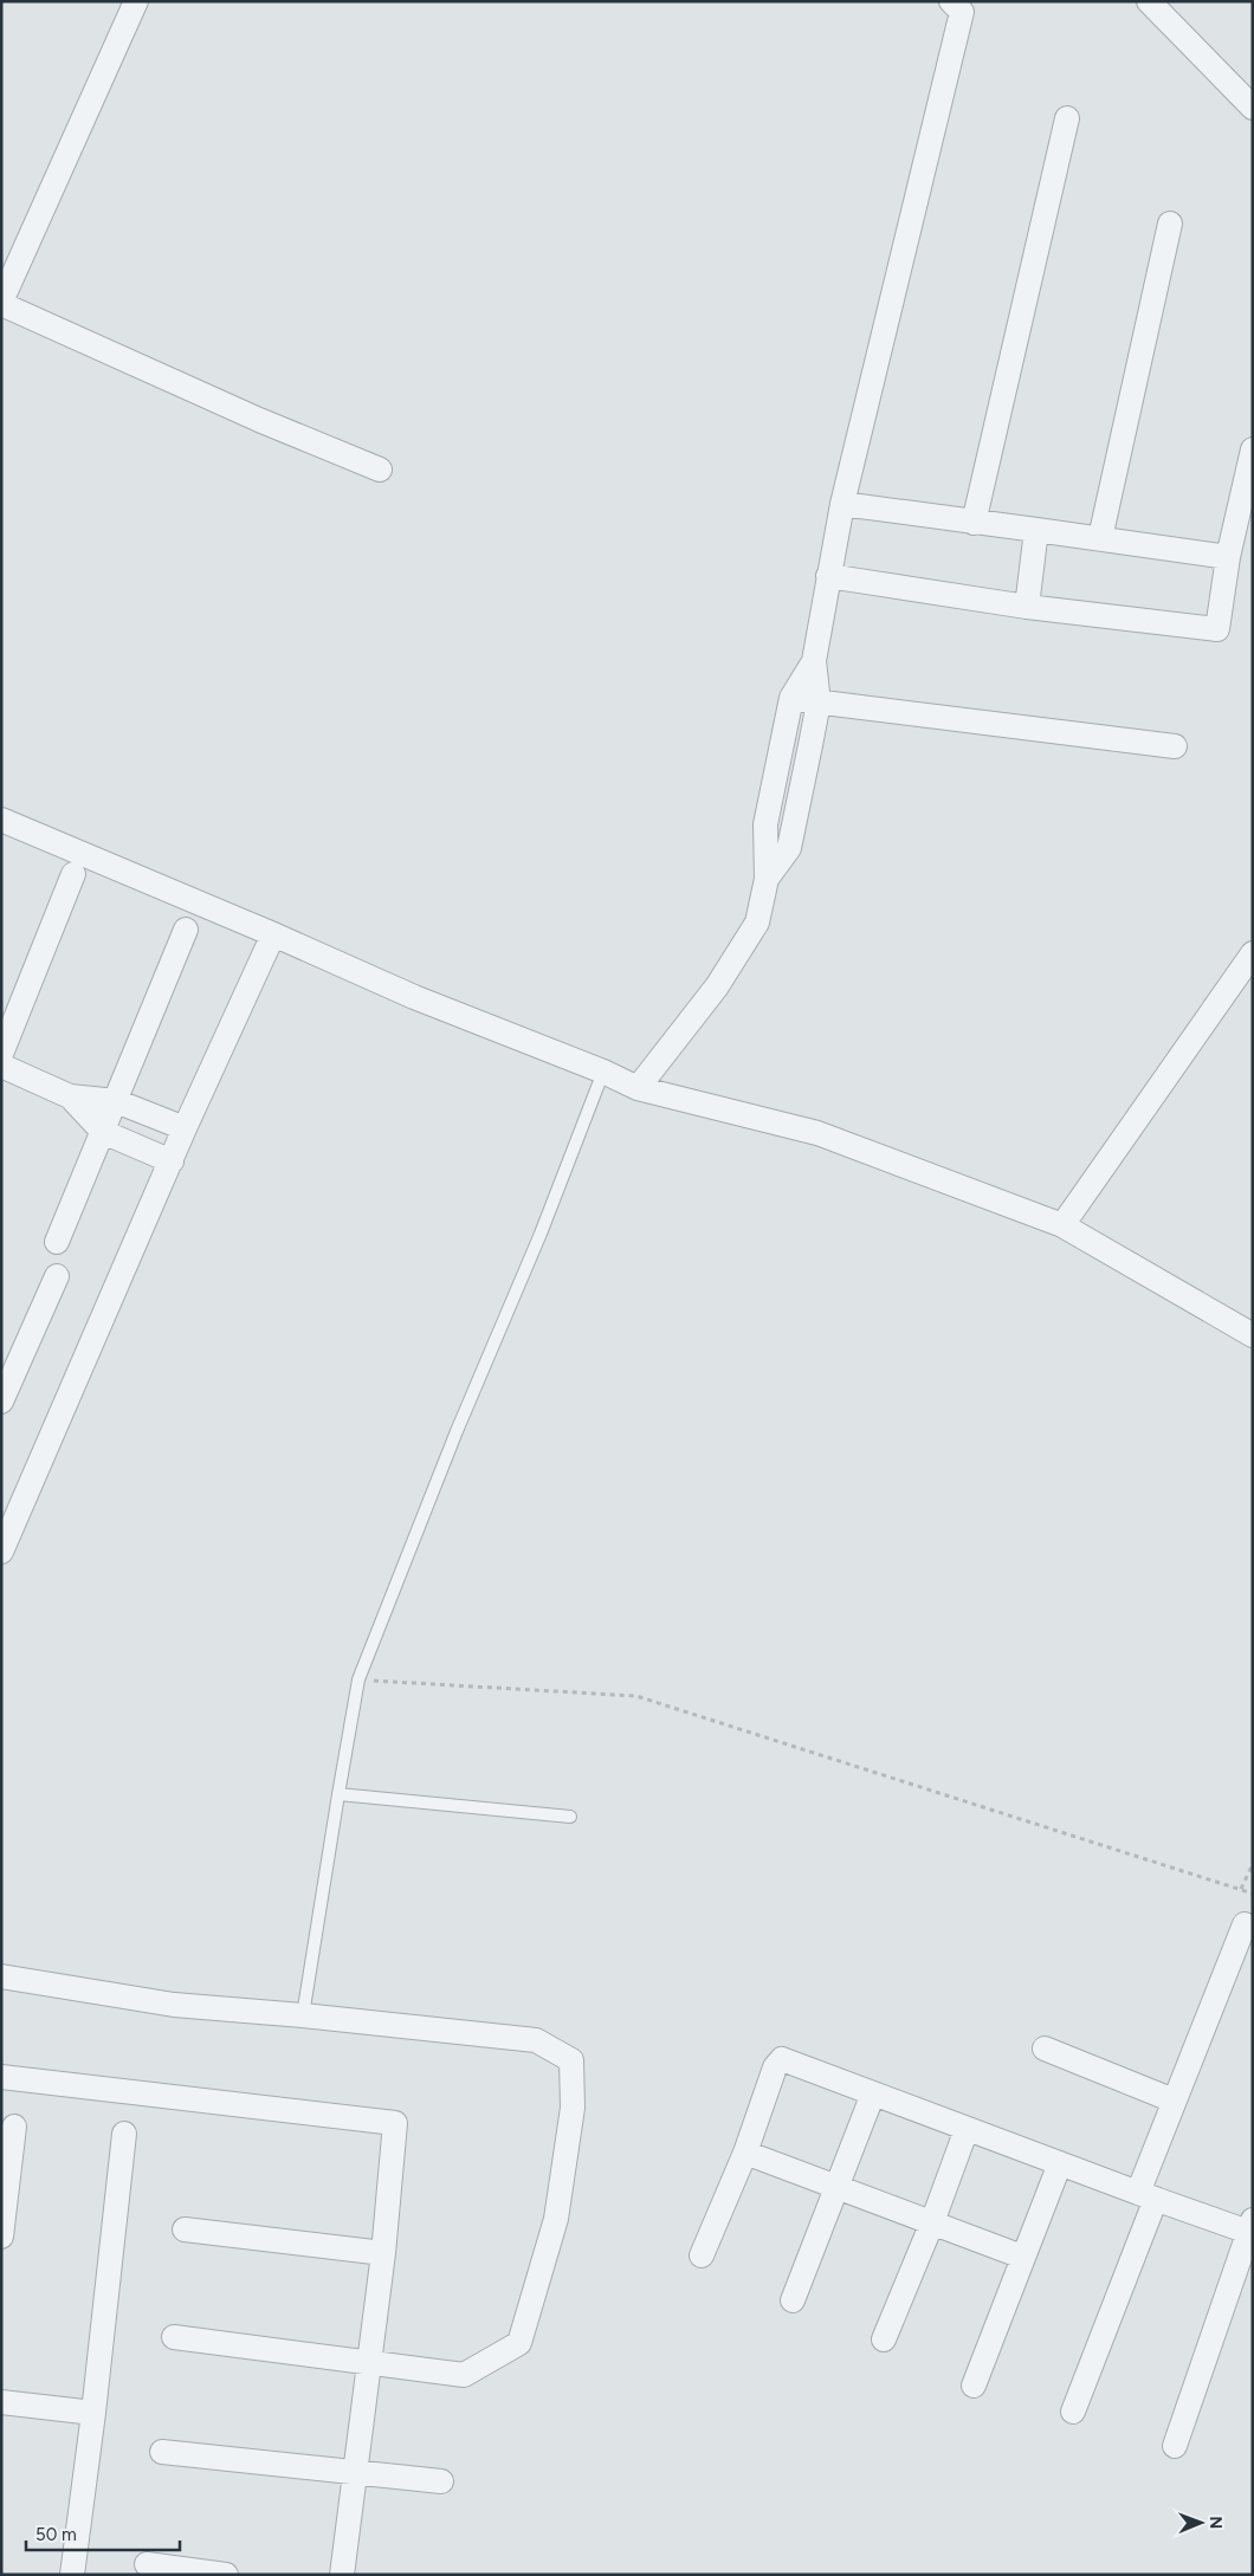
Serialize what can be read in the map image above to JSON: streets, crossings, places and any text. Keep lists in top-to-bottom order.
{
  "scale_bar": "50 m",
  "north": "right"
}
